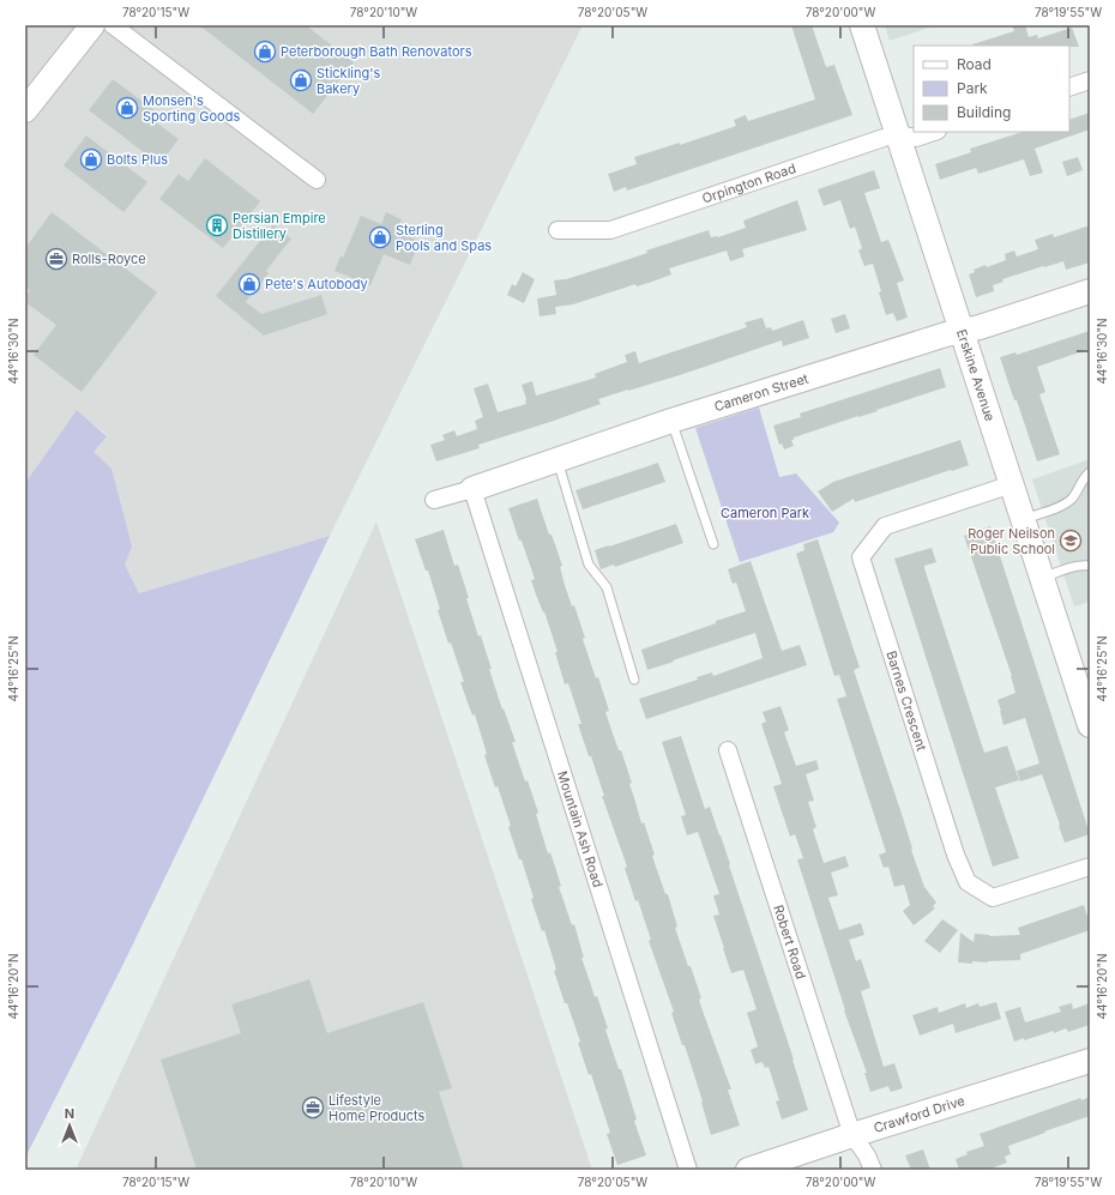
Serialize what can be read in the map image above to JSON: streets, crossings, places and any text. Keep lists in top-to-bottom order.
{
  "streets": {
    "street": [
      "Orpington Road",
      "Erskine Avenue",
      "Cameron Street",
      "Barnes Crescent",
      "Mountain Ash Road",
      "Robert Road",
      "Crawford Drive"
    ]
  },
  "crossings": [
    ["Orpington Road", "Erskine Avenue"],
    ["Erskine Avenue", "Cameron Street"],
    ["Erskine Avenue", "Barnes Crescent"],
    ["Cameron Street", "Mountain Ash Road"],
    ["Robert Road", "Crawford Drive"]
  ],
  "parks": ["Cameron Park"],
  "places": {
    "shop": [
      "Peterborough Bath Renovators",
      "Stickling's Bakery",
      "Monsen's Sporting Goods",
      "Bolts Plus",
      "Sterling Pools and Spas",
      "Pete's Autobody"
    ],
    "building": ["Persian Empire Distillery"],
    "office": ["Rolls-Royce", "Lifestyle Home Products"],
    "school or university": ["Roger Neilson Public School"]
  },
  "legend": ["Road", "Park", "Building"],
  "north": "top",
  "coordinates": [
    "78°20'15\"W",
    "78°20'10\"W",
    "78°20'05\"W",
    "78°20'00\"W",
    "78°19'55\"W",
    "44°16'30\"N",
    "44°16'25\"N",
    "44°16'20\"N"
  ]
}
